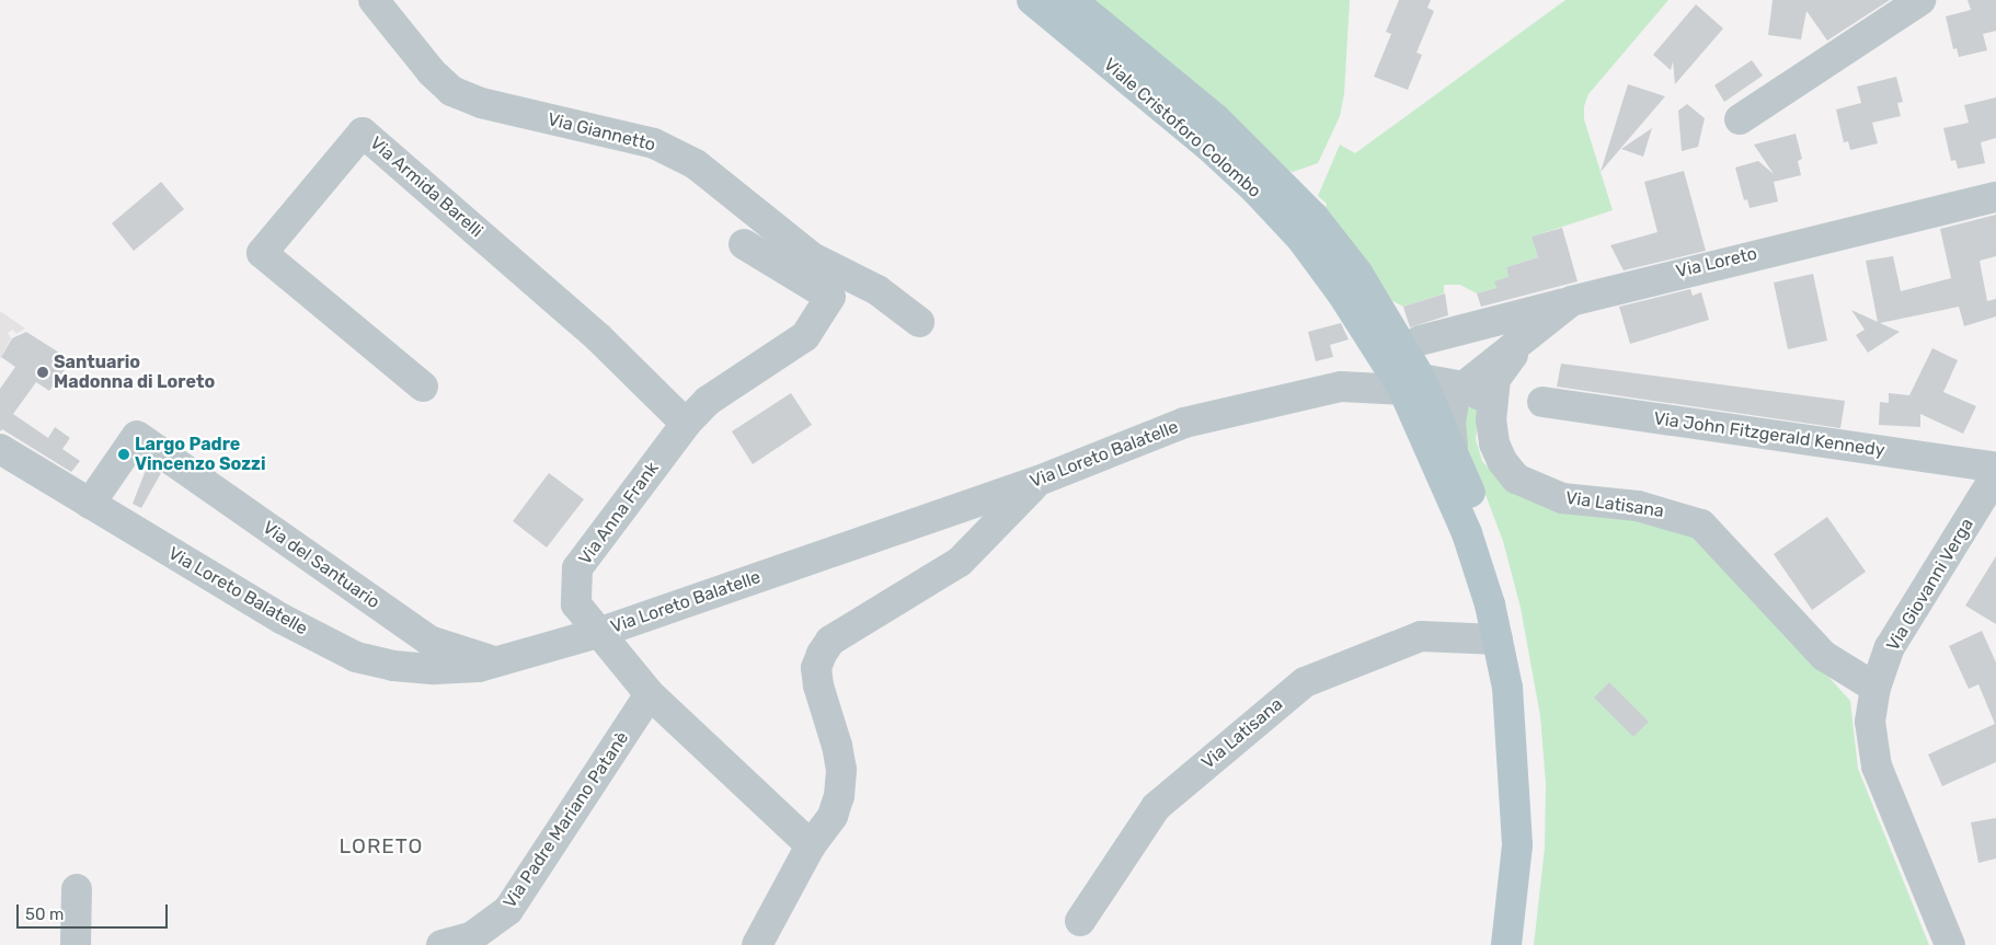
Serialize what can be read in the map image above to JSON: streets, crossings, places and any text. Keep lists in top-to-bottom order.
{
  "streets": {
    "main road": ["Viale Cristoforo Colombo"],
    "street": [
      "Via Giannetto",
      "Via Armida Barelli",
      "Via Loreto",
      "Via John Fitzgerald Kennedy",
      "Via Loreto Balatelle",
      "Via Latisana",
      "Via Anna Frank",
      "Via del Santuario",
      "Via Giovanni Verga",
      "Via Padre Mariano Patanè"
    ]
  },
  "crossings": [
    ["Viale Cristoforo Colombo", "Via Loreto Balatelle"],
    ["Viale Cristoforo Colombo", "Via Latisana"],
    ["Via Giannetto", "Via Anna Frank"],
    ["Via Armida Barelli", "Via Anna Frank"],
    ["Via Loreto", "Via Loreto Balatelle"],
    ["Via Loreto", "Via Latisana"],
    ["Via Loreto Balatelle", "Via Latisana"],
    ["Via Loreto Balatelle", "Via Anna Frank"],
    ["Via Loreto Balatelle", "Via del Santuario"],
    ["Via Latisana", "Via Giovanni Verga"],
    ["Via Anna Frank", "Via Padre Mariano Patanè"]
  ],
  "districts": ["LORETO"],
  "places": ["Santuario Madonna di Loreto", "Largo Padre Vincenzo Sozzi"],
  "scale_bar": "50 m"
}
